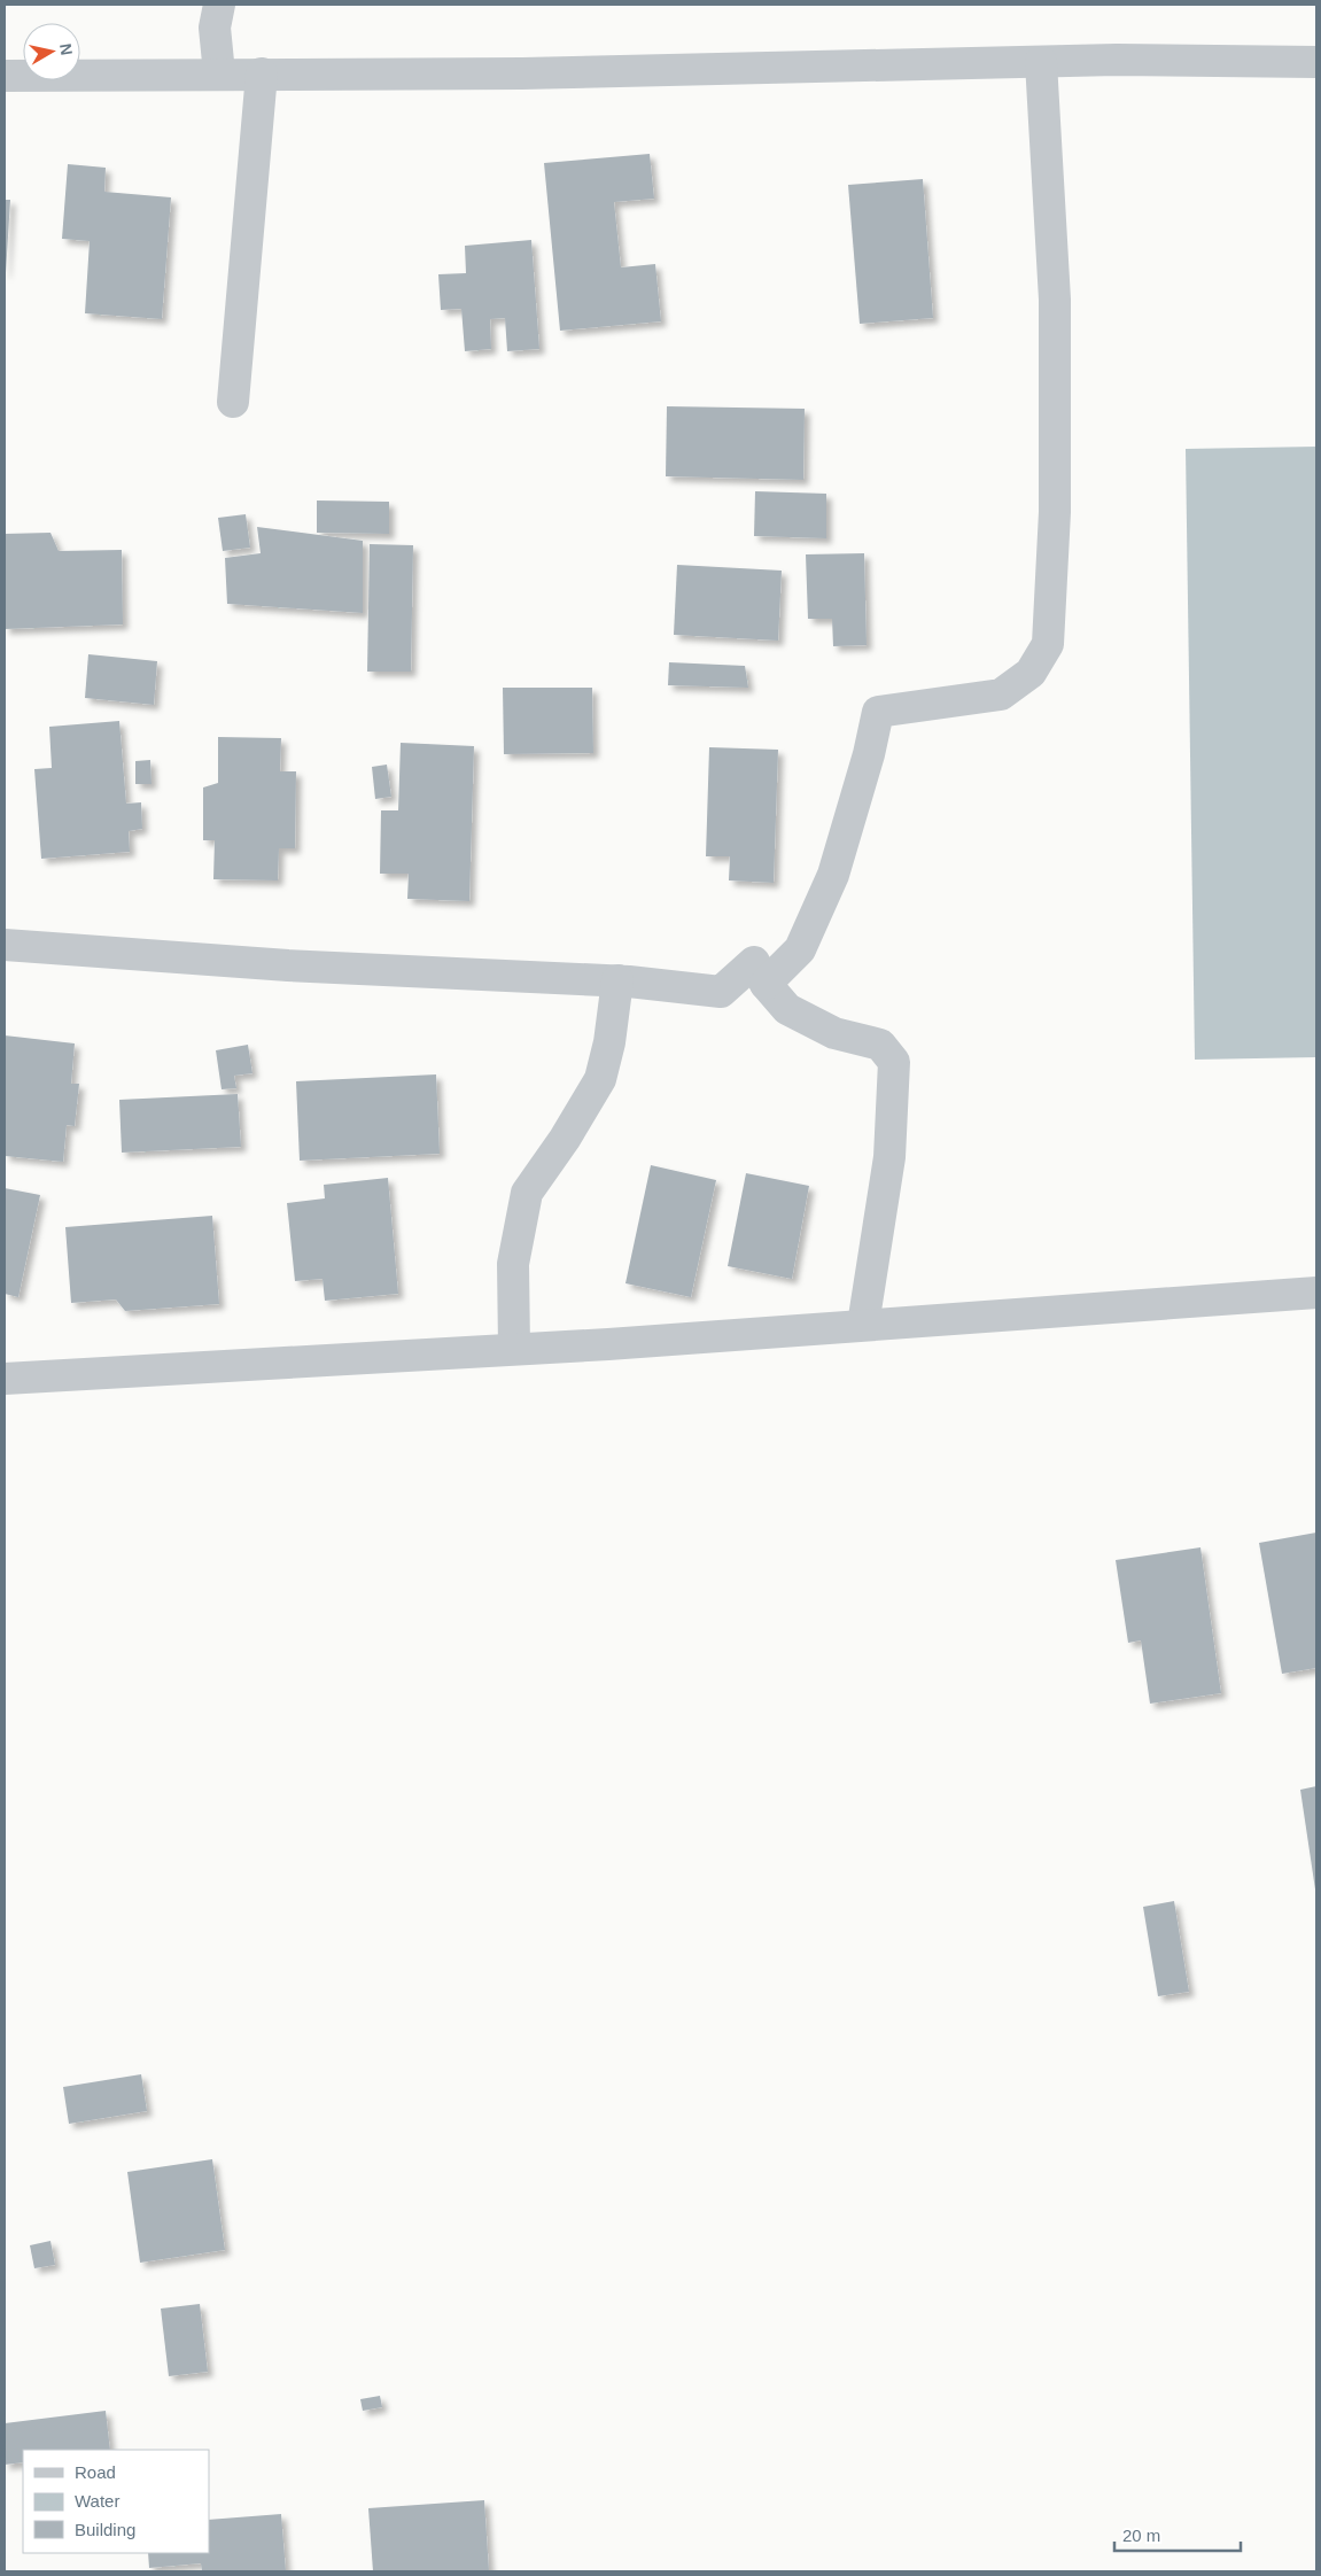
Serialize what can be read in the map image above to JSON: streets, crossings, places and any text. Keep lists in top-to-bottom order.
{
  "legend": ["Road", "Water", "Building"],
  "scale_bar": "20 m",
  "north": "right"
}
